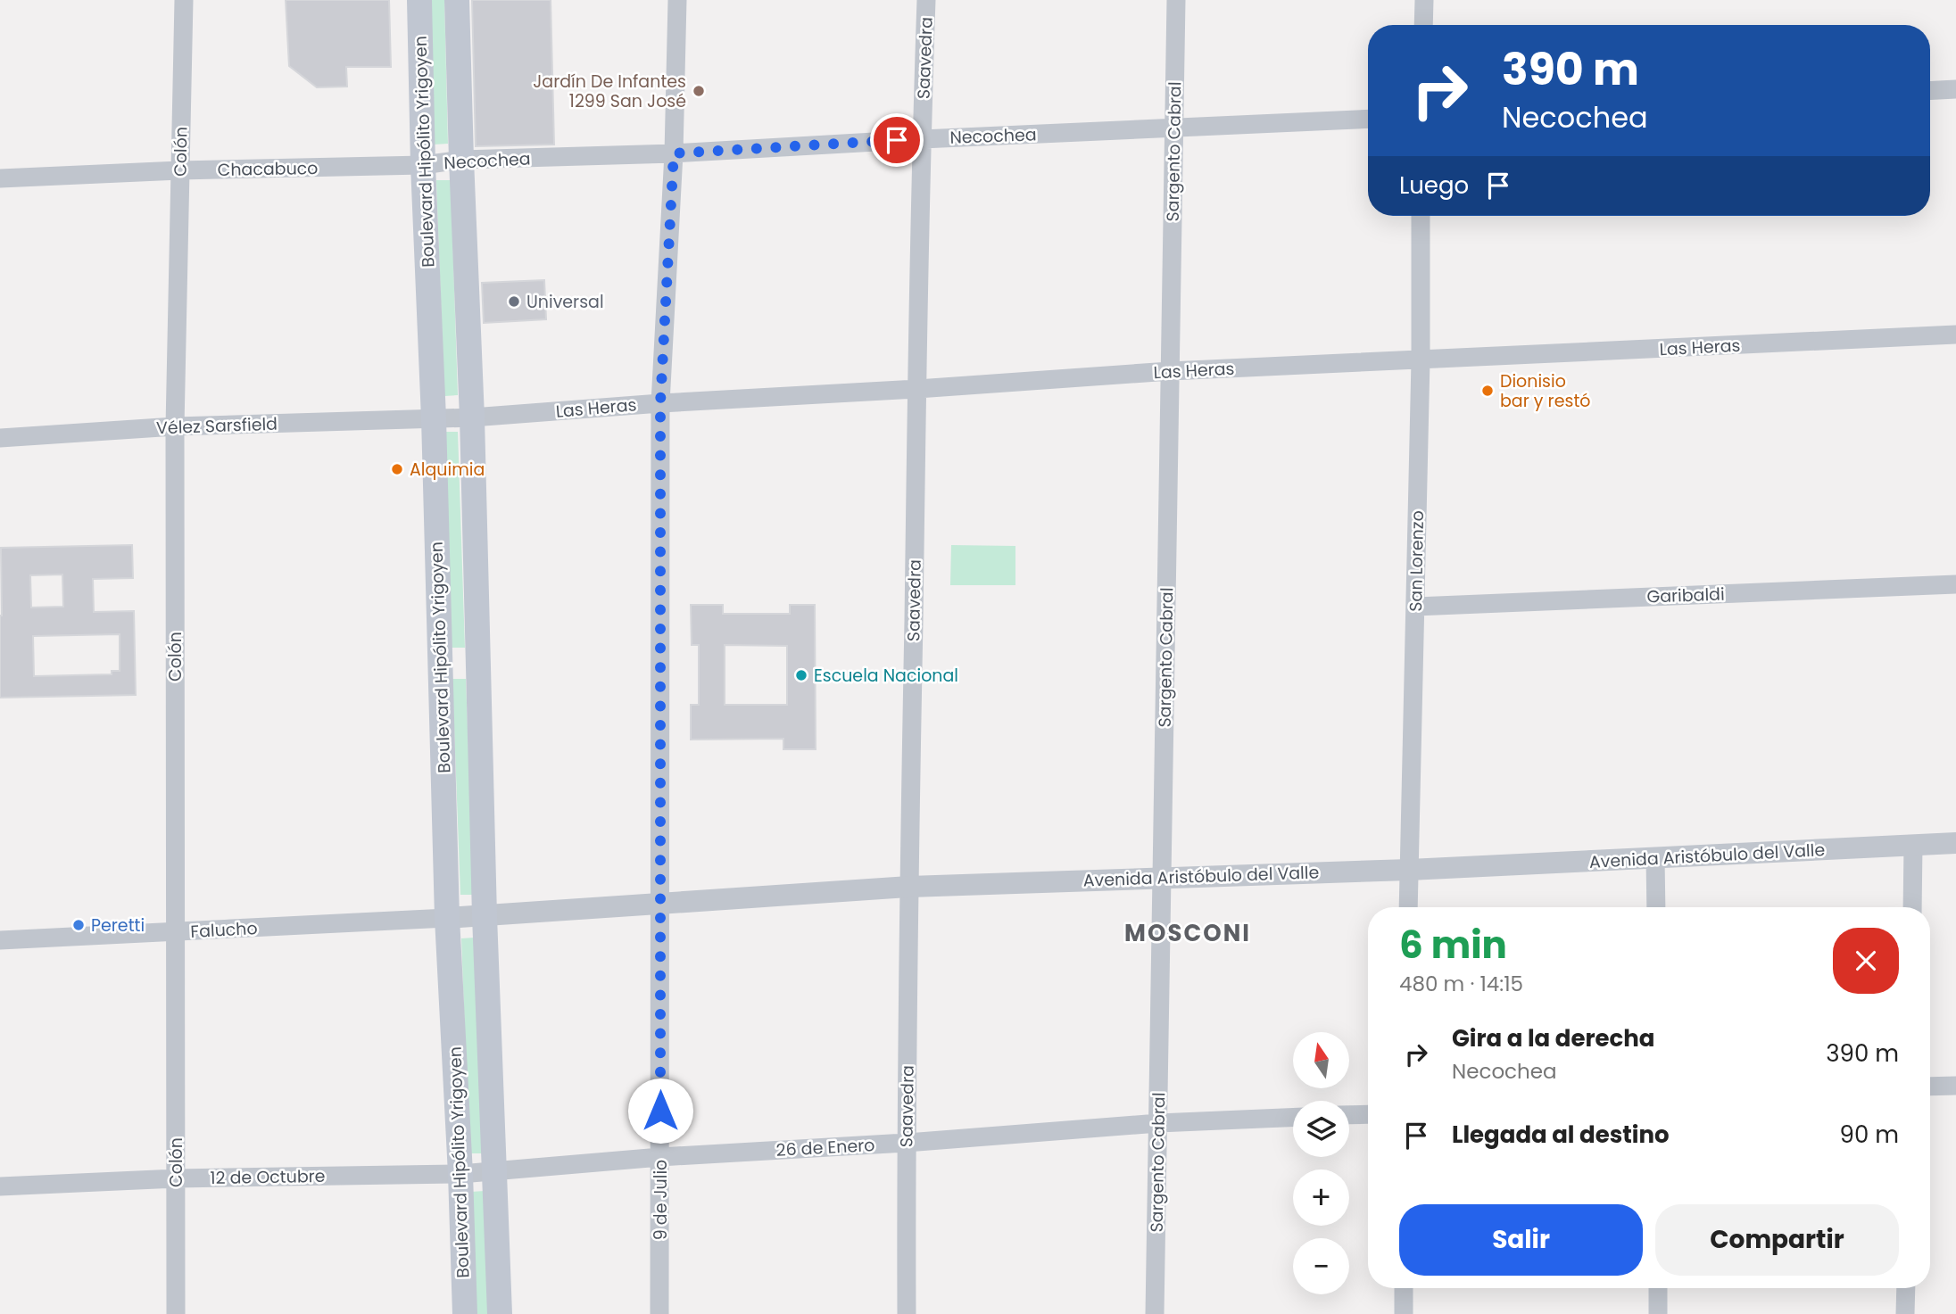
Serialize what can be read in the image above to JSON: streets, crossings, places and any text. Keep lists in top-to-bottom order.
{
  "streets": {
    "main road": ["Boulevard Hipólito Yrigoyen"],
    "street": [
      "Saavedra",
      "Necochea",
      "Colón",
      "Sargento Cabral",
      "Chacabuco",
      "Las Heras",
      "Vélez Sarsfield",
      "San Lorenzo",
      "Garibaldi",
      "Avenida Aristóbulo del Valle",
      "Falucho",
      "26 de Enero",
      "12 de Octubre",
      "9 de Julio"
    ]
  },
  "crossings": [
    ["Saavedra", "Necochea"],
    ["Saavedra", "Las Heras"],
    ["Saavedra", "Avenida Aristóbulo del Valle"],
    ["Saavedra", "26 de Enero"],
    ["Necochea", "Boulevard Hipólito Yrigoyen"],
    ["Necochea", "Sargento Cabral"],
    ["Necochea", "Chacabuco"],
    ["Necochea", "9 de Julio"],
    ["Colón", "Chacabuco"],
    ["Colón", "Vélez Sarsfield"],
    ["Colón", "Falucho"],
    ["Colón", "12 de Octubre"],
    ["Boulevard Hipólito Yrigoyen", "Chacabuco"],
    ["Boulevard Hipólito Yrigoyen", "Las Heras"],
    ["Boulevard Hipólito Yrigoyen", "Vélez Sarsfield"],
    ["Boulevard Hipólito Yrigoyen", "Avenida Aristóbulo del Valle"],
    ["Boulevard Hipólito Yrigoyen", "Falucho"],
    ["Boulevard Hipólito Yrigoyen", "26 de Enero"],
    ["Boulevard Hipólito Yrigoyen", "12 de Octubre"],
    ["Sargento Cabral", "Las Heras"],
    ["Sargento Cabral", "Avenida Aristóbulo del Valle"],
    ["Sargento Cabral", "26 de Enero"],
    ["Las Heras", "Vélez Sarsfield"],
    ["Las Heras", "San Lorenzo"],
    ["Las Heras", "9 de Julio"],
    ["San Lorenzo", "Garibaldi"],
    ["San Lorenzo", "Avenida Aristóbulo del Valle"],
    ["Avenida Aristóbulo del Valle", "Falucho"],
    ["Avenida Aristóbulo del Valle", "9 de Julio"],
    ["26 de Enero", "12 de Octubre"],
    ["26 de Enero", "9 de Julio"]
  ],
  "districts": ["MOSCONI"],
  "places": [
    "Jardín De Infantes 1299 San José",
    "Universal",
    "Dionisio bar y restó",
    "Alquimia",
    "Escuela Nacional",
    "Peretti"
  ],
  "north": "top",
  "page": {
    "turn": ["390 m", "Necochea"],
    "then": "Luego",
    "heading": ["6 min", "480 m · 14:15"],
    "list": [
      {
        "name": "Gira a la derecha",
        "note": "Necochea",
        "value": "390 m"
      },
      {
        "name": "Llegada al destino",
        "value": "90 m"
      }
    ],
    "map_buttons": ["+", "−"],
    "buttons": ["Salir", "Compartir"]
  }
}
